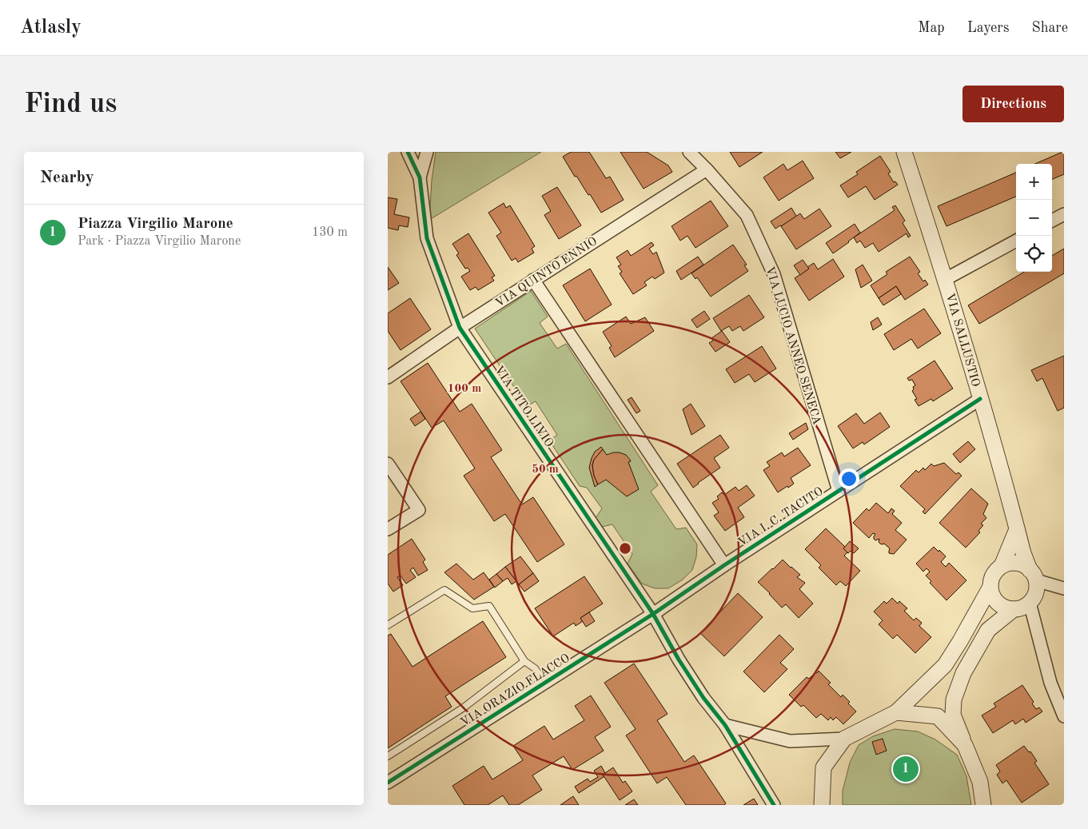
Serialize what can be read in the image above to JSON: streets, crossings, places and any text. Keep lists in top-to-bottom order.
{
  "streets": {
    "street": [
      "VIA QUINTO ENNIO",
      "VIA SALLUSTIO",
      "VIA LUCIO ANNEO SENECA",
      "VIA TITO LIVIO",
      "VIA I. C. TACITO",
      "VIA ORAZIO FLACCO"
    ]
  },
  "crossings": [
    ["VIA QUINTO ENNIO", "VIA LUCIO ANNEO SENECA"],
    ["VIA QUINTO ENNIO", "VIA TITO LIVIO"],
    ["VIA SALLUSTIO", "VIA I. C. TACITO"],
    ["VIA LUCIO ANNEO SENECA", "VIA I. C. TACITO"],
    ["VIA TITO LIVIO", "VIA I. C. TACITO"],
    ["VIA TITO LIVIO", "VIA ORAZIO FLACCO"],
    ["VIA I. C. TACITO", "VIA ORAZIO FLACCO"]
  ],
  "page": {
    "header": "Atlasly",
    "nav": ["Map", "Layers", "Share"],
    "buttons": "Directions",
    "title": "Find us",
    "heading": "Nearby",
    "map_buttons": ["+", "−"],
    "list": [
      {
        "mark": "1",
        "name": "Piazza Virgilio Marone",
        "note": "Park · Piazza Virgilio Marone",
        "value": "130 m"
      }
    ],
    "pins": "1"
  },
  "rings": ["100 m", "50 m"]
}
